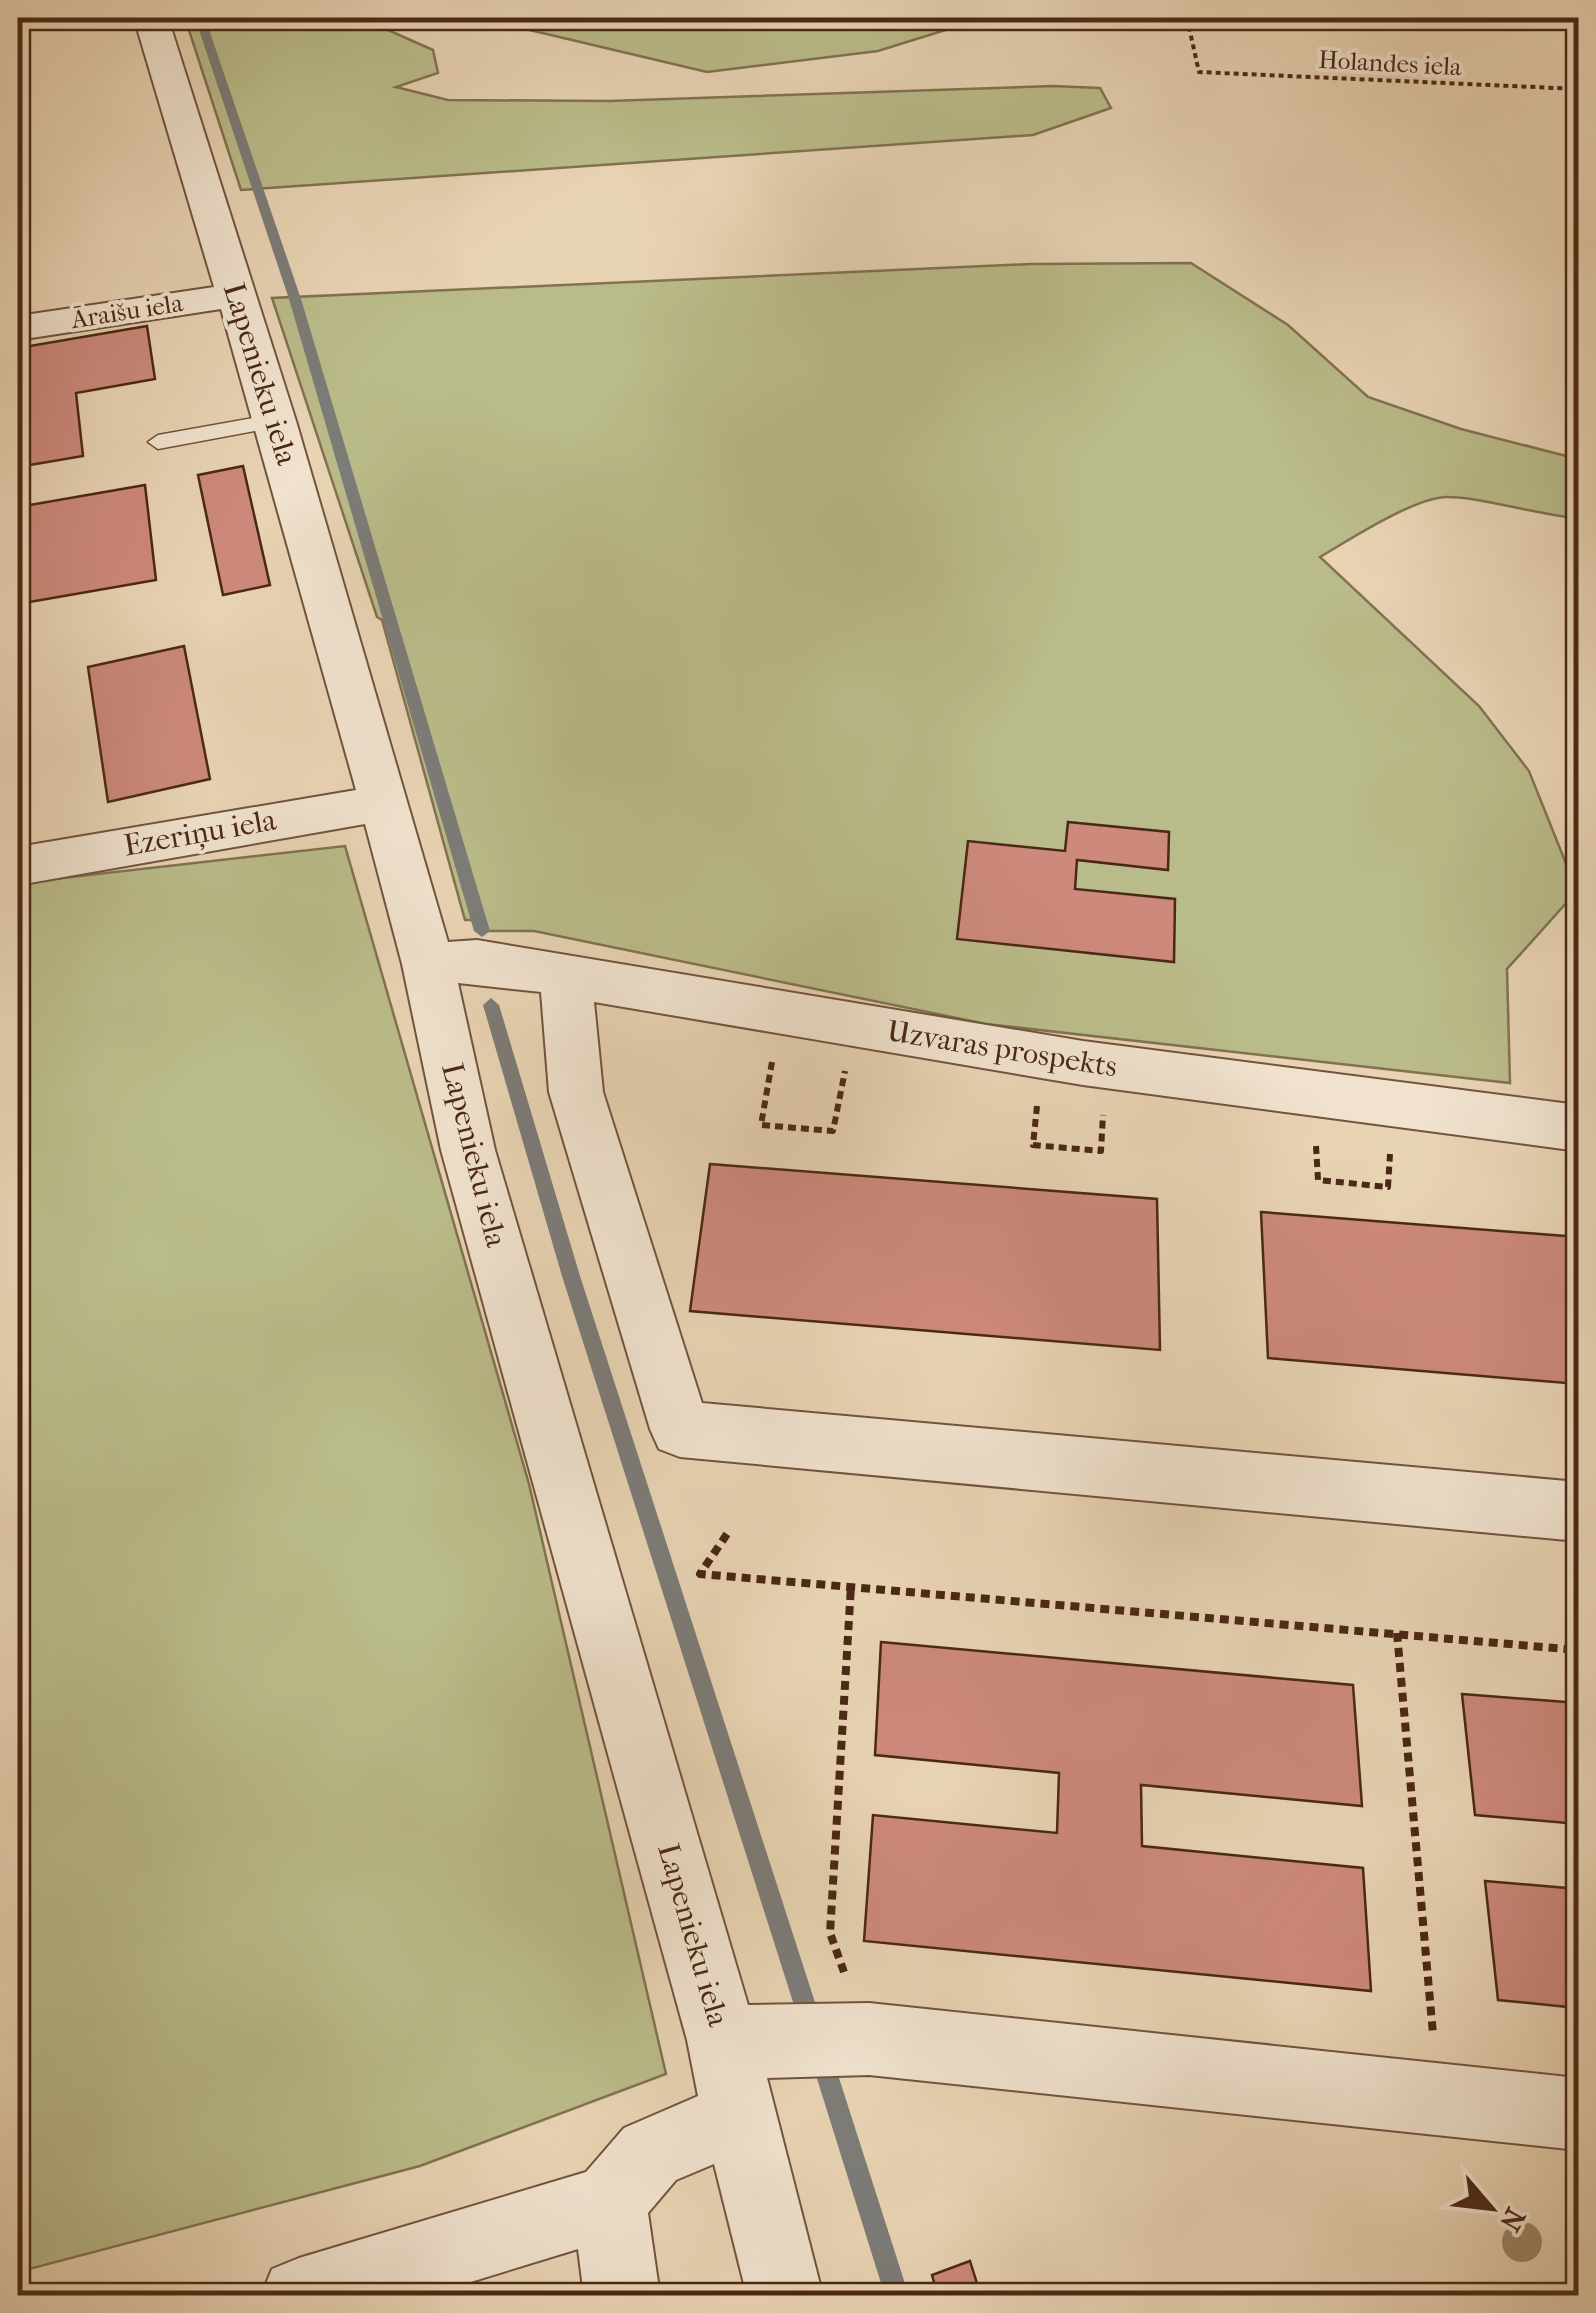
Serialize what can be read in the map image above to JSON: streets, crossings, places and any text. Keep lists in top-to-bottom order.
{
  "streets": {
    "street": [
      "Āraišu iela",
      "Lapenieku iela",
      "Ezeriņu iela",
      "Uzvaras prospekts"
    ],
    "path": ["Holandes iela"]
  },
  "crossings": [
    ["Āraišu iela", "Lapenieku iela"],
    ["Lapenieku iela", "Ezeriņu iela"],
    ["Lapenieku iela", "Uzvaras prospekts"]
  ],
  "north": "bottom right"
}
